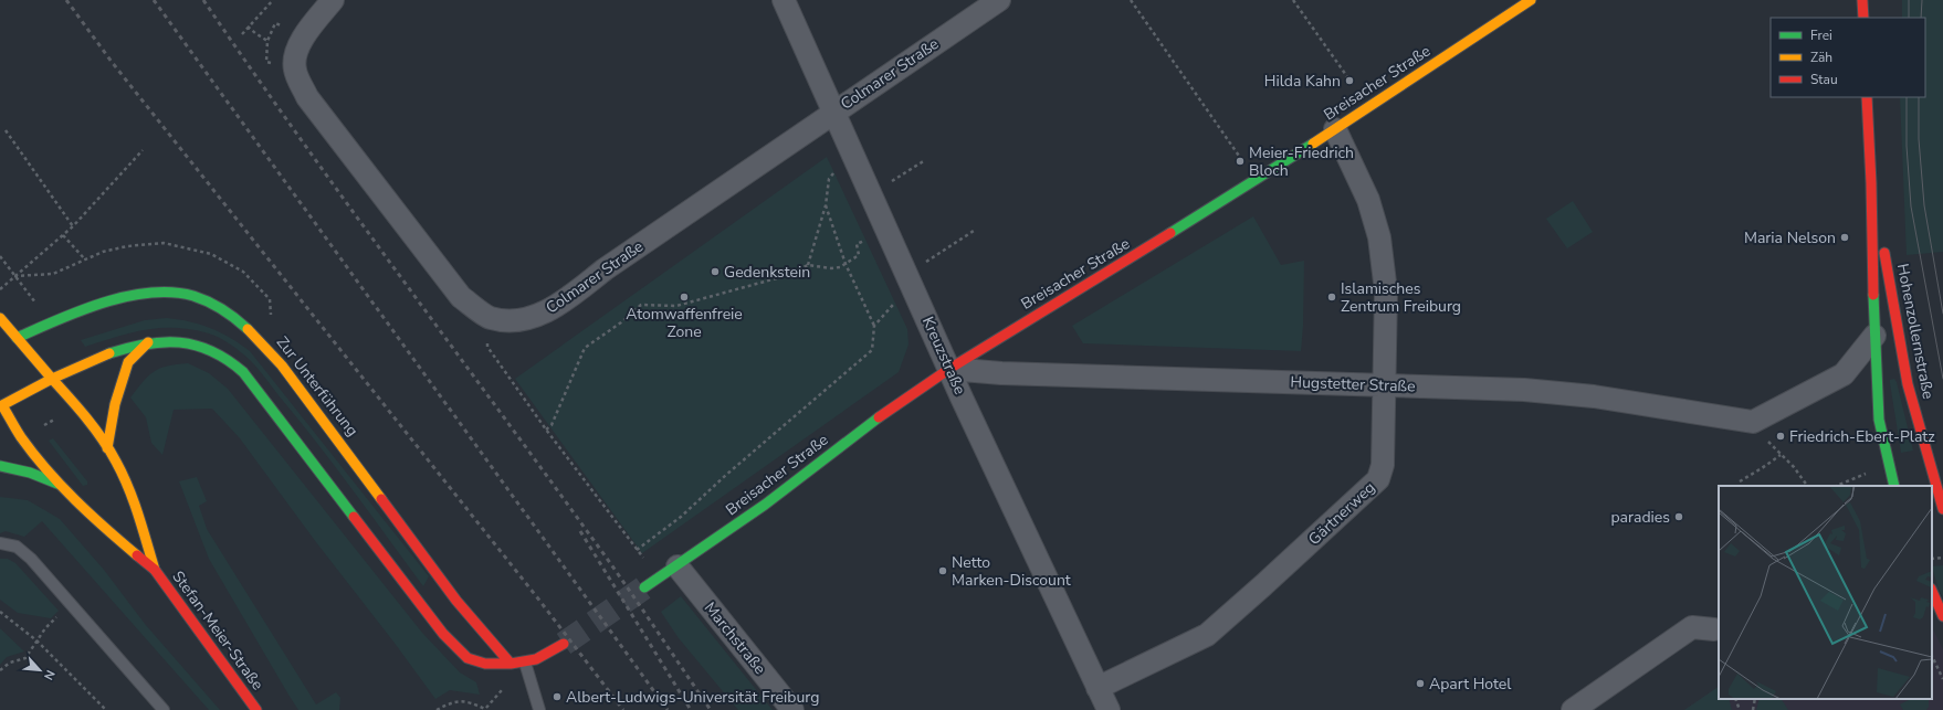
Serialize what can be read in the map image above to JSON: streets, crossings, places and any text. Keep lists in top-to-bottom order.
{
  "streets": {
    "main road": [
      "Breisacher Straße",
      "Hohenzollernstraße",
      "Zur Unterführung",
      "Stefan-Meier-Straße"
    ],
    "street": [
      "Colmarer Straße",
      "Kreuzstraße",
      "Hugstetter Straße",
      "Gärtnerweg",
      "Marchstraße"
    ]
  },
  "crossings": [
    ["Colmarer Straße", "Kreuzstraße"],
    ["Breisacher Straße", "Kreuzstraße"],
    ["Breisacher Straße", "Hugstetter Straße"],
    ["Breisacher Straße", "Gärtnerweg"],
    ["Breisacher Straße", "Marchstraße"],
    ["Kreuzstraße", "Hugstetter Straße"],
    ["Kreuzstraße", "Gärtnerweg"],
    ["Hugstetter Straße", "Gärtnerweg"],
    ["Zur Unterführung", "Stefan-Meier-Straße"]
  ],
  "places": [
    "Hilda Kahn",
    "Meier-Friedrich Bloch",
    "Maria Nelson",
    "Gedenkstein",
    "Atomwaffenfreie Zone",
    "Islamisches Zentrum Freiburg",
    "Friedrich-Ebert-Platz",
    "paradies",
    "Netto Marken-Discount",
    "Apart Hotel",
    "Albert-Ludwigs-Universität Freiburg"
  ],
  "legend": ["Frei", "Zäh", "Stau"],
  "north": "bottom right"
}
